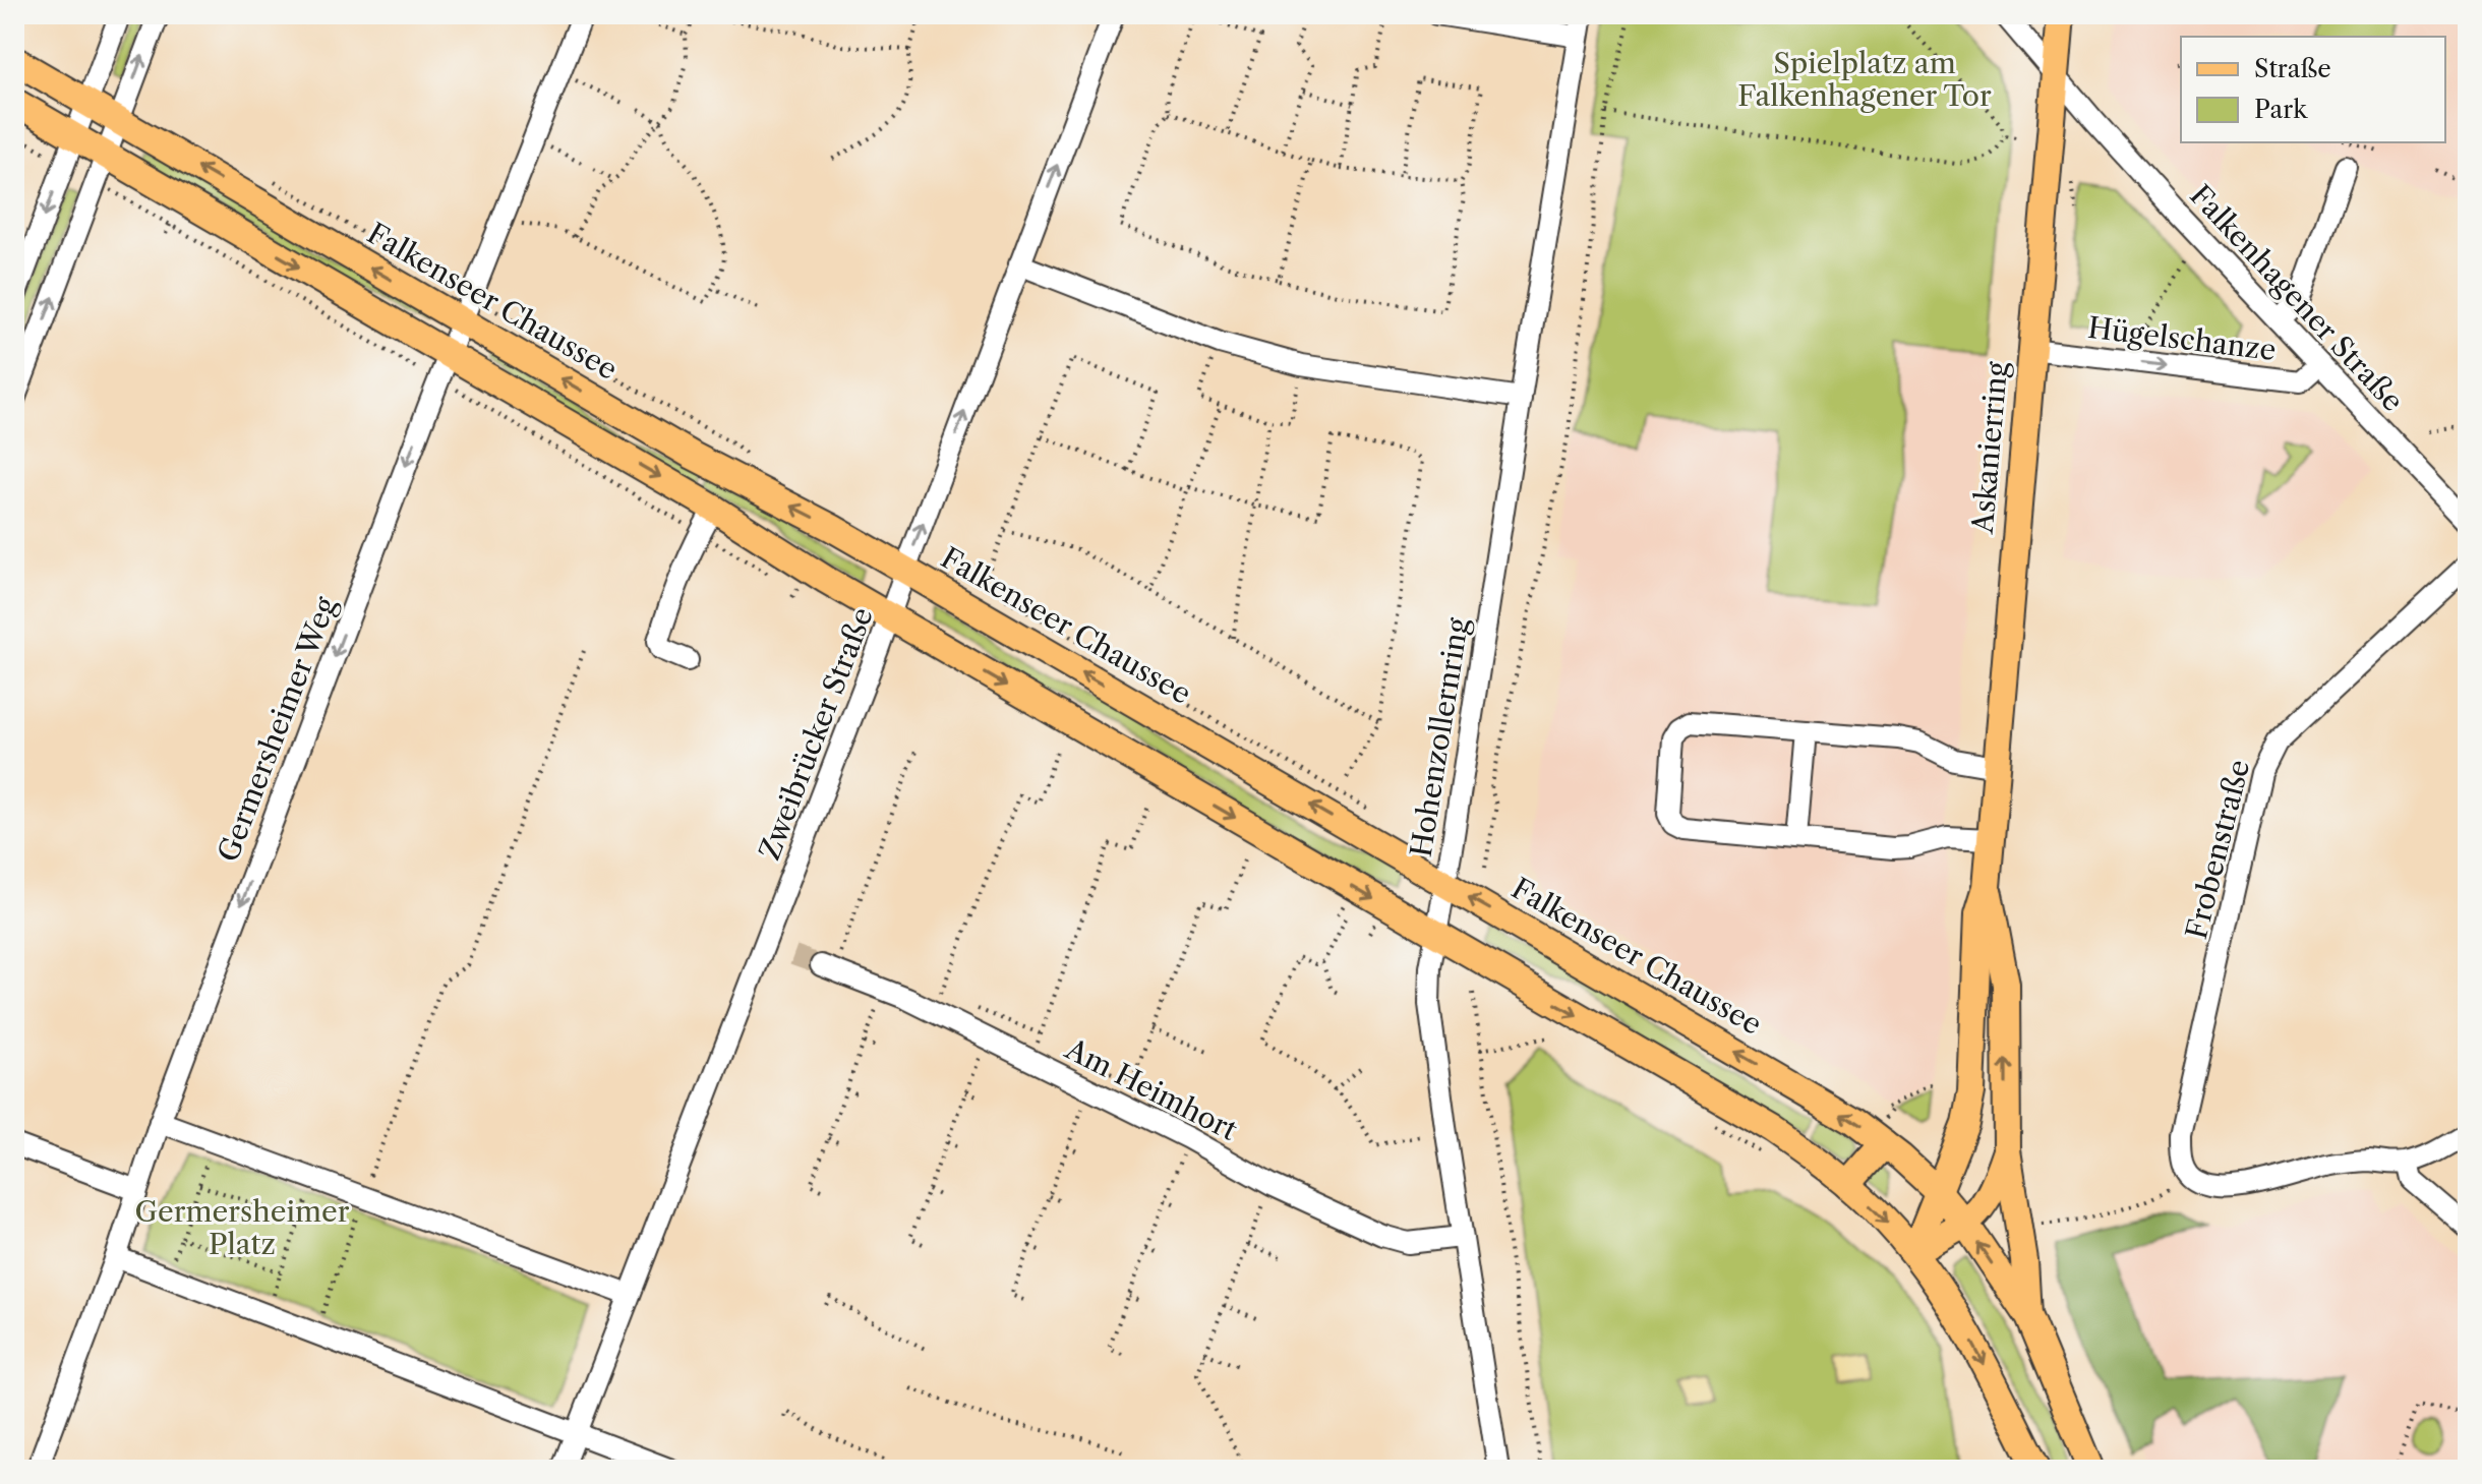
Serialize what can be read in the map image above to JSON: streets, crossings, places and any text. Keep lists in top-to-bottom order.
{
  "streets": {
    "main road": ["Falkenseer Chaussee", "Askanierring"],
    "street": [
      "Falkenhagener Straße",
      "Hügelschanze",
      "Germersheimer Weg",
      "Zweibrücker Straße",
      "Hohenzollernring",
      "Frobenstraße",
      "Am Heimhort"
    ]
  },
  "crossings": [
    ["Falkenhagener Straße", "Hügelschanze"],
    ["Falkenhagener Straße", "Askanierring"],
    ["Falkenseer Chaussee", "Askanierring"],
    ["Falkenseer Chaussee", "Germersheimer Weg"],
    ["Falkenseer Chaussee", "Zweibrücker Straße"],
    ["Falkenseer Chaussee", "Hohenzollernring"],
    ["Hügelschanze", "Askanierring"],
    ["Hohenzollernring", "Am Heimhort"]
  ],
  "one_way": ["Hügelschanze", "Germersheimer Weg", "Zweibrücker Straße"],
  "parks": ["Spielplatz am Falkenhagener Tor", "Germersheimer Platz"],
  "legend": ["Straße", "Park"]
}
